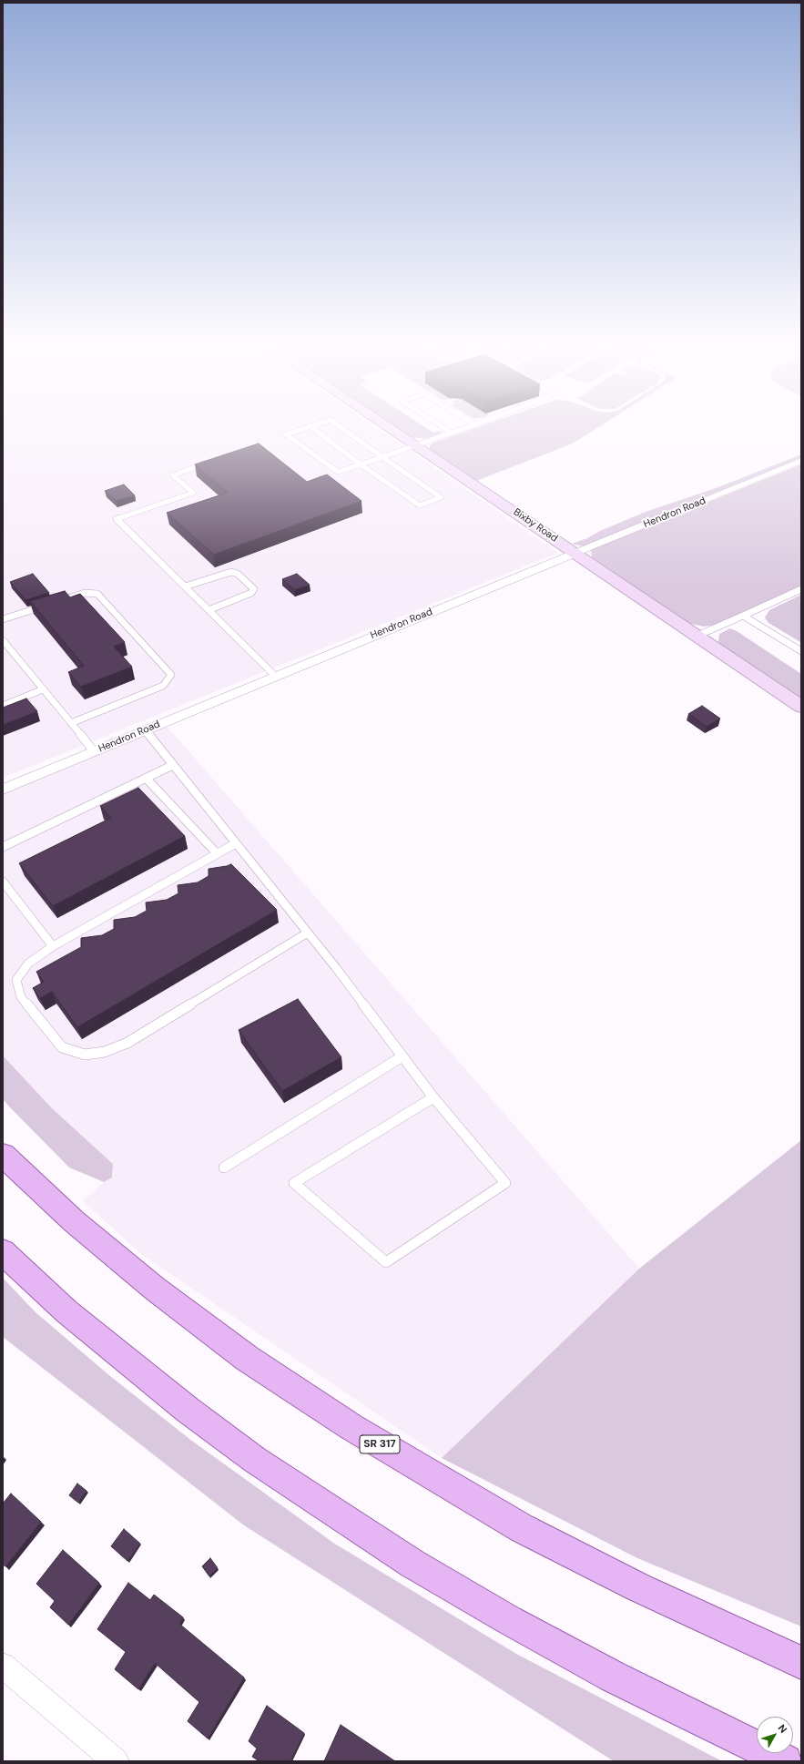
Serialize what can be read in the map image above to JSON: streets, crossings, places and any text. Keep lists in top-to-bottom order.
{
  "streets": {
    "main road": ["SR 317"],
    "street": ["Hendron Road", "Bixby Road"]
  },
  "crossings": [
    ["Hendron Road", "Bixby Road"]
  ],
  "north": "top right"
}
